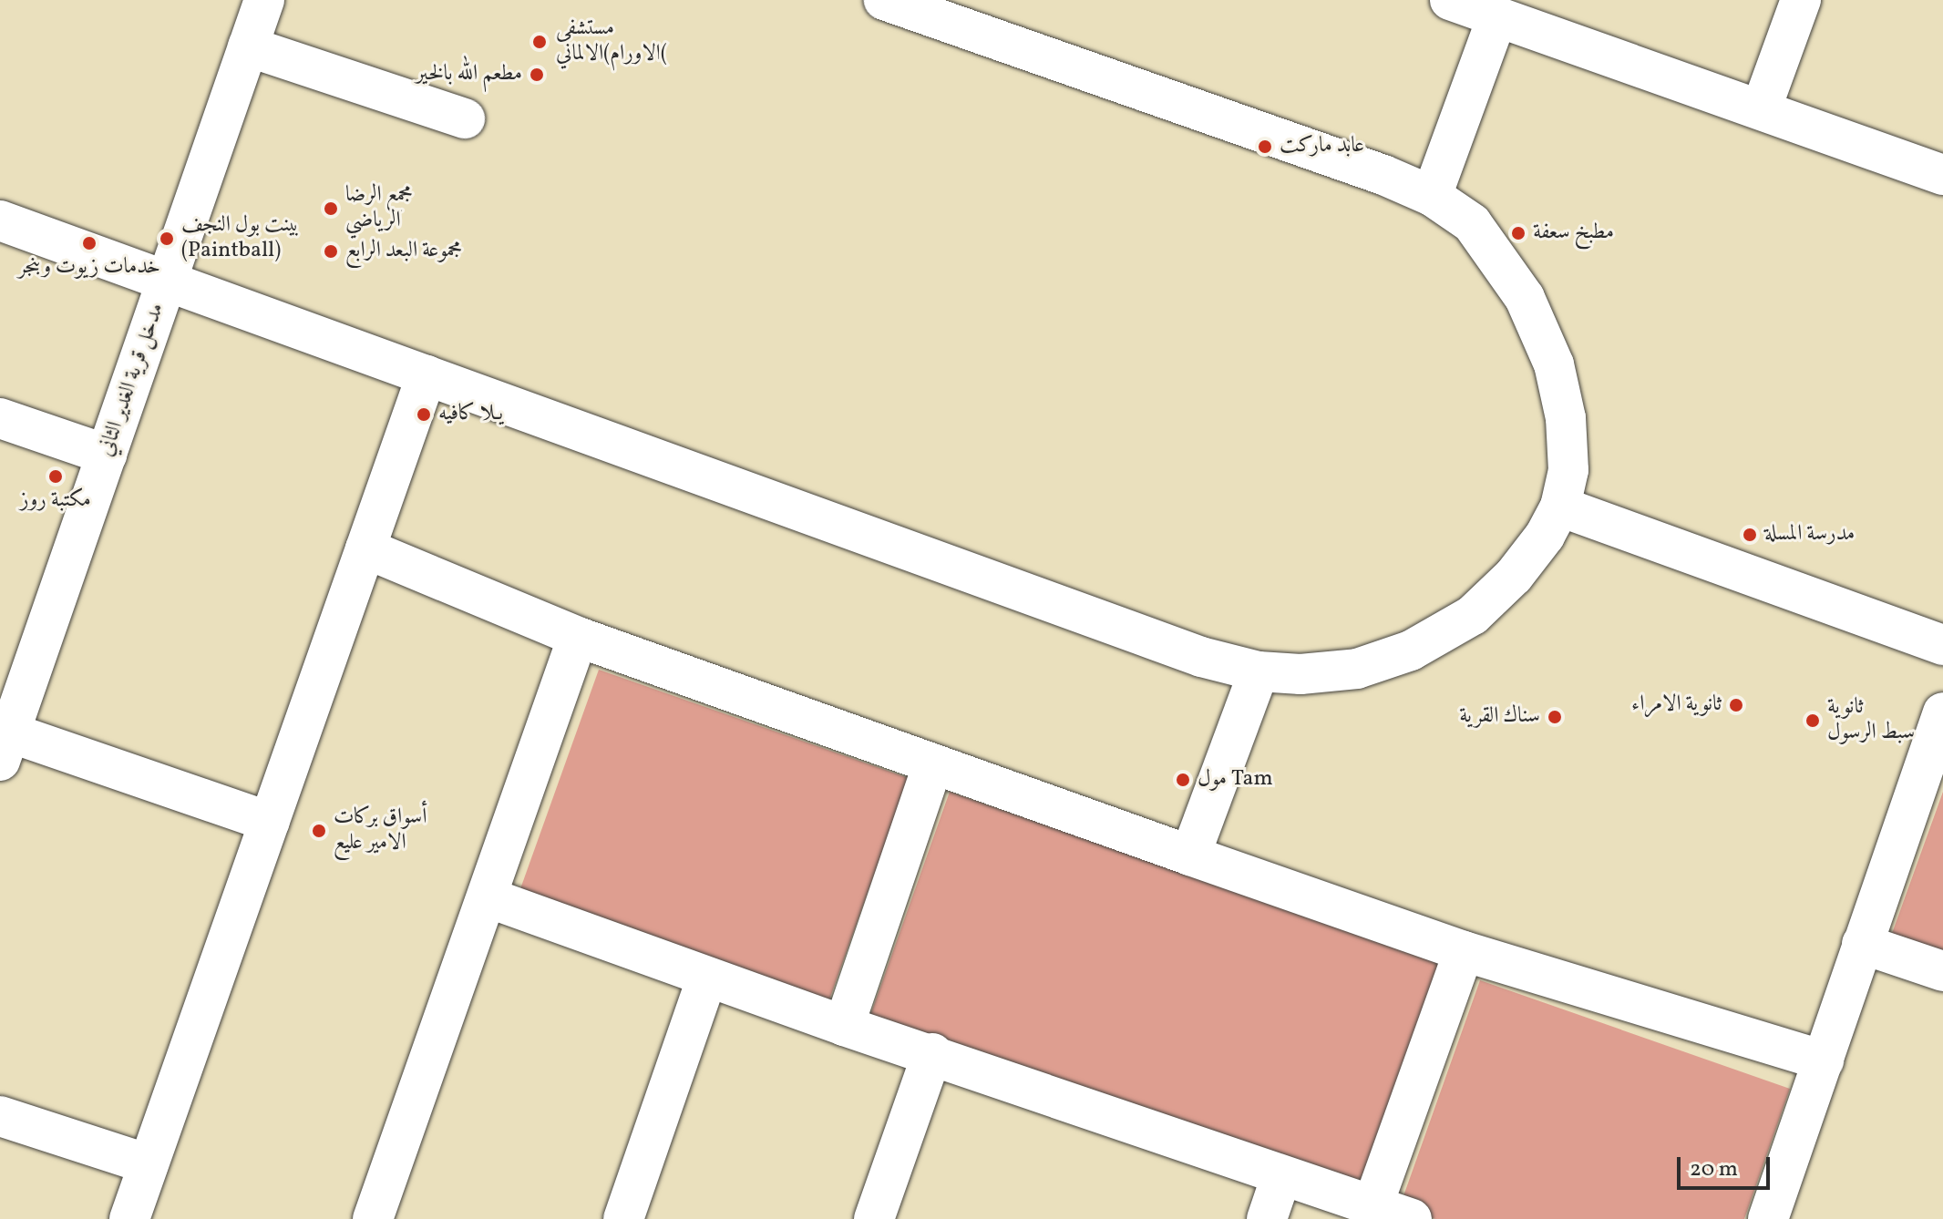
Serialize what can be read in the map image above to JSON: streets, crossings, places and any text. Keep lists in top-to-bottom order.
{
  "streets": {
    "street": ["مدخل قرية الغدير الثاني"]
  },
  "places": [
    "مستشفى الاورام)الالماني(",
    "مطعم الله بالخير",
    "عابد ماركت",
    "مجمع الرضا الرياضي",
    "مطبخ سعفة",
    "بينت بول النجف (Paintball)",
    "خدمات زيوت وبنجر",
    "مجموعة البعد الرابع",
    "يـلا كافيه",
    "مكتبة روز",
    "مدرسة المسلة",
    "ثانوية الامراء",
    "سناك القرية",
    "ثانوية سبط الرسول",
    "مول Tam",
    "أسواق بركات الامير عليع"
  ],
  "scale_bar": "20 m"
}
